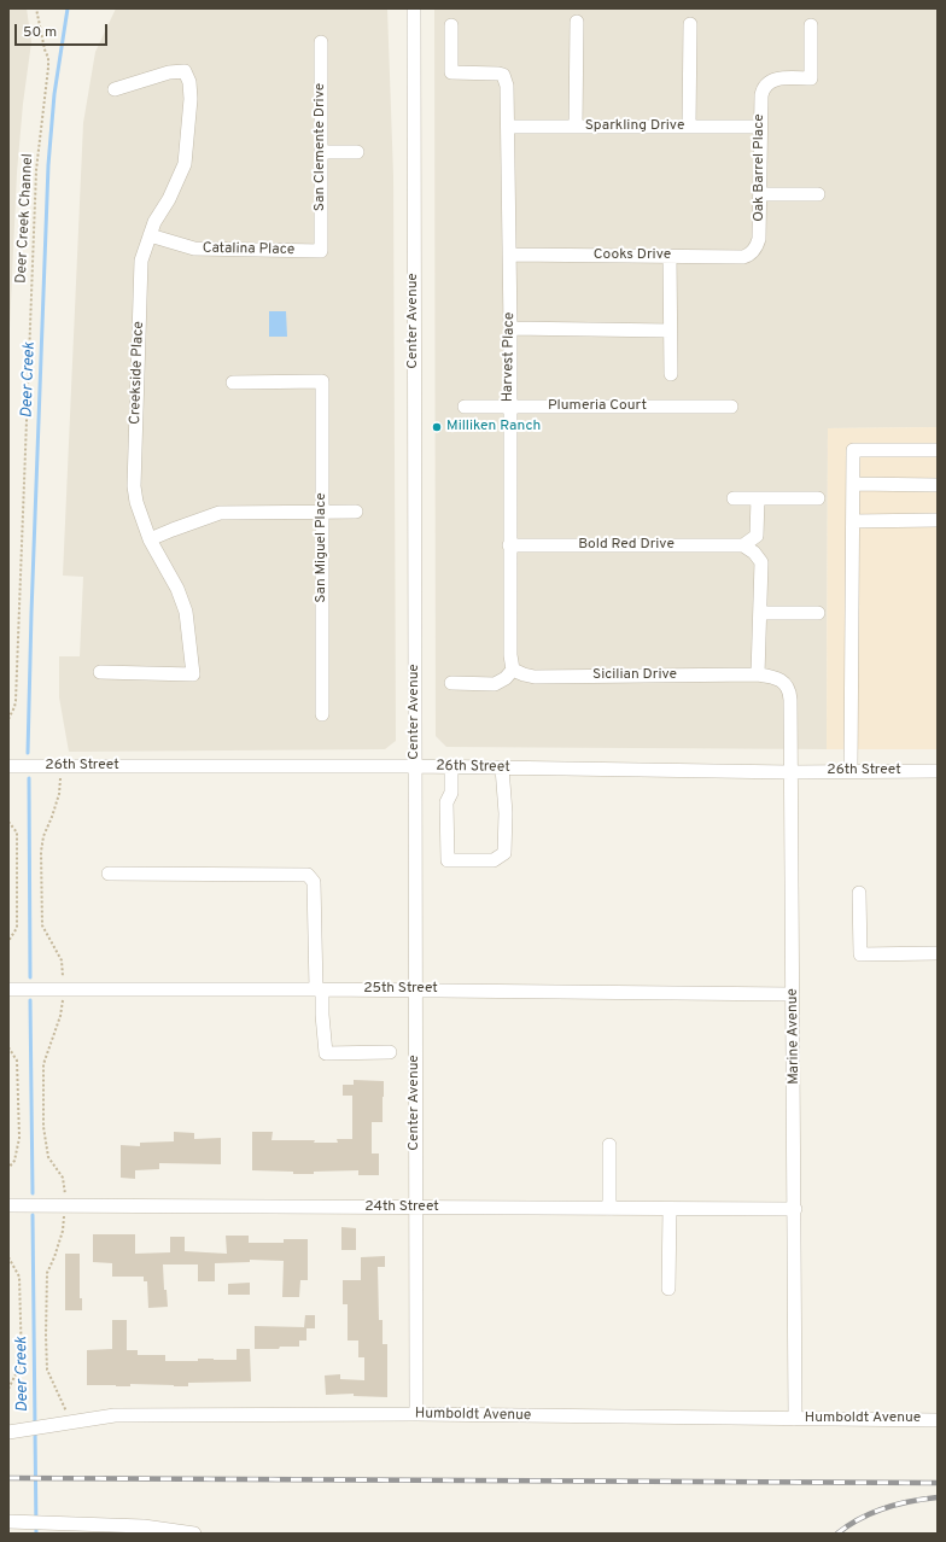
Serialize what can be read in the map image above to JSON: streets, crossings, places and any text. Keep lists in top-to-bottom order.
{
  "streets": {
    "street": [
      "Sparkling Drive",
      "San Clemente Drive",
      "Oak Barrel Place",
      "Catalina Place",
      "Cooks Drive",
      "Center Avenue",
      "Harvest Place",
      "Creekside Place",
      "Plumeria Court",
      "Bold Red Drive",
      "San Miguel Place",
      "Sicilian Drive",
      "26th Street",
      "25th Street",
      "Marine Avenue",
      "24th Street",
      "Humboldt Avenue"
    ],
    "path": ["Deer Creek Channel"]
  },
  "crossings": [
    ["Sparkling Drive", "Oak Barrel Place"],
    ["Sparkling Drive", "Harvest Place"],
    ["San Clemente Drive", "Catalina Place"],
    ["Oak Barrel Place", "Cooks Drive"],
    ["Catalina Place", "Creekside Place"],
    ["Cooks Drive", "Harvest Place"],
    ["Center Avenue", "26th Street"],
    ["Center Avenue", "25th Street"],
    ["Center Avenue", "24th Street"],
    ["Center Avenue", "Humboldt Avenue"],
    ["Harvest Place", "Plumeria Court"],
    ["Harvest Place", "Bold Red Drive"],
    ["Harvest Place", "Sicilian Drive"],
    ["Sicilian Drive", "Marine Avenue"],
    ["26th Street", "Marine Avenue"],
    ["25th Street", "Marine Avenue"],
    ["Marine Avenue", "24th Street"],
    ["Marine Avenue", "Humboldt Avenue"]
  ],
  "water": ["Deer Creek"],
  "places": ["Milliken Ranch"],
  "scale_bar": "50 m"
}
